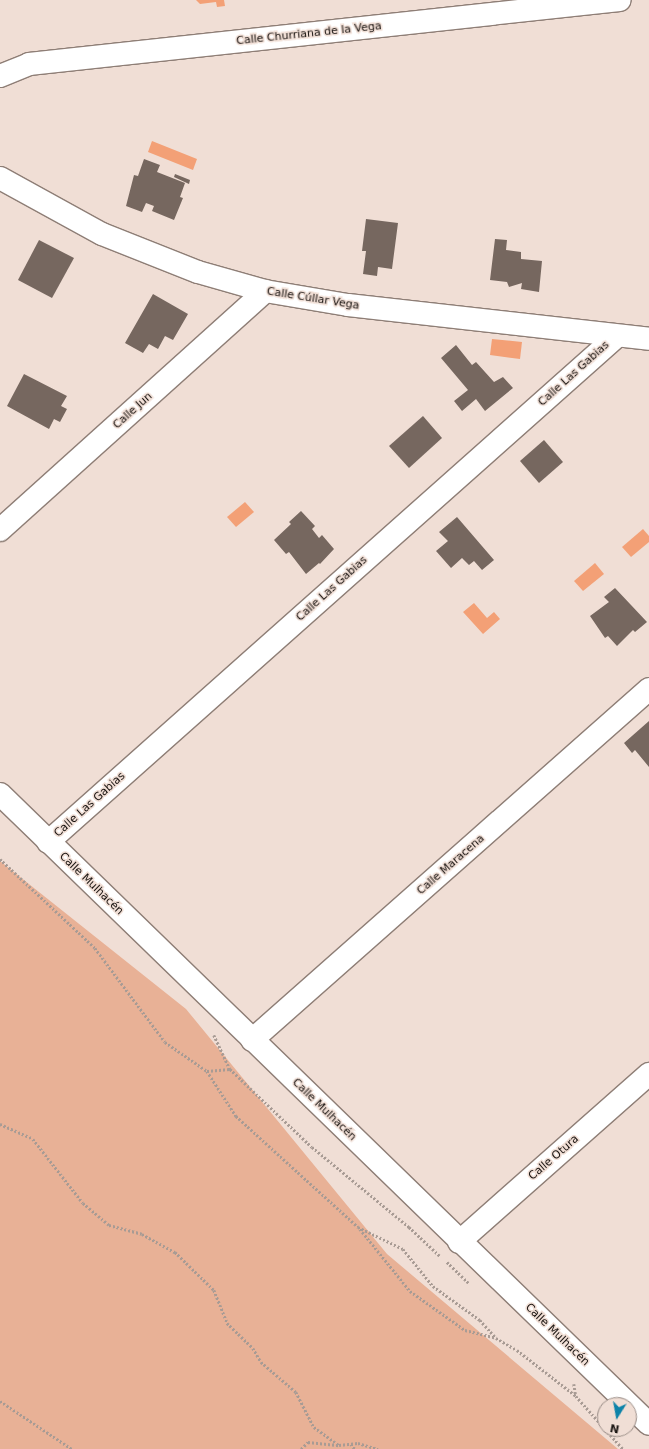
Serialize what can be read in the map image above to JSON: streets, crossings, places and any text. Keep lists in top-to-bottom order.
{
  "streets": {
    "street": [
      "Calle Churriana de la Vega",
      "Calle Cúllar Vega",
      "Calle Las Gabias",
      "Calle Jun",
      "Calle Maracena",
      "Calle Mulhacén",
      "Calle Otura"
    ]
  },
  "crossings": [
    ["Calle Cúllar Vega", "Calle Las Gabias"],
    ["Calle Cúllar Vega", "Calle Jun"],
    ["Calle Las Gabias", "Calle Mulhacén"],
    ["Calle Maracena", "Calle Mulhacén"],
    ["Calle Mulhacén", "Calle Otura"]
  ],
  "north": "bottom"
}
